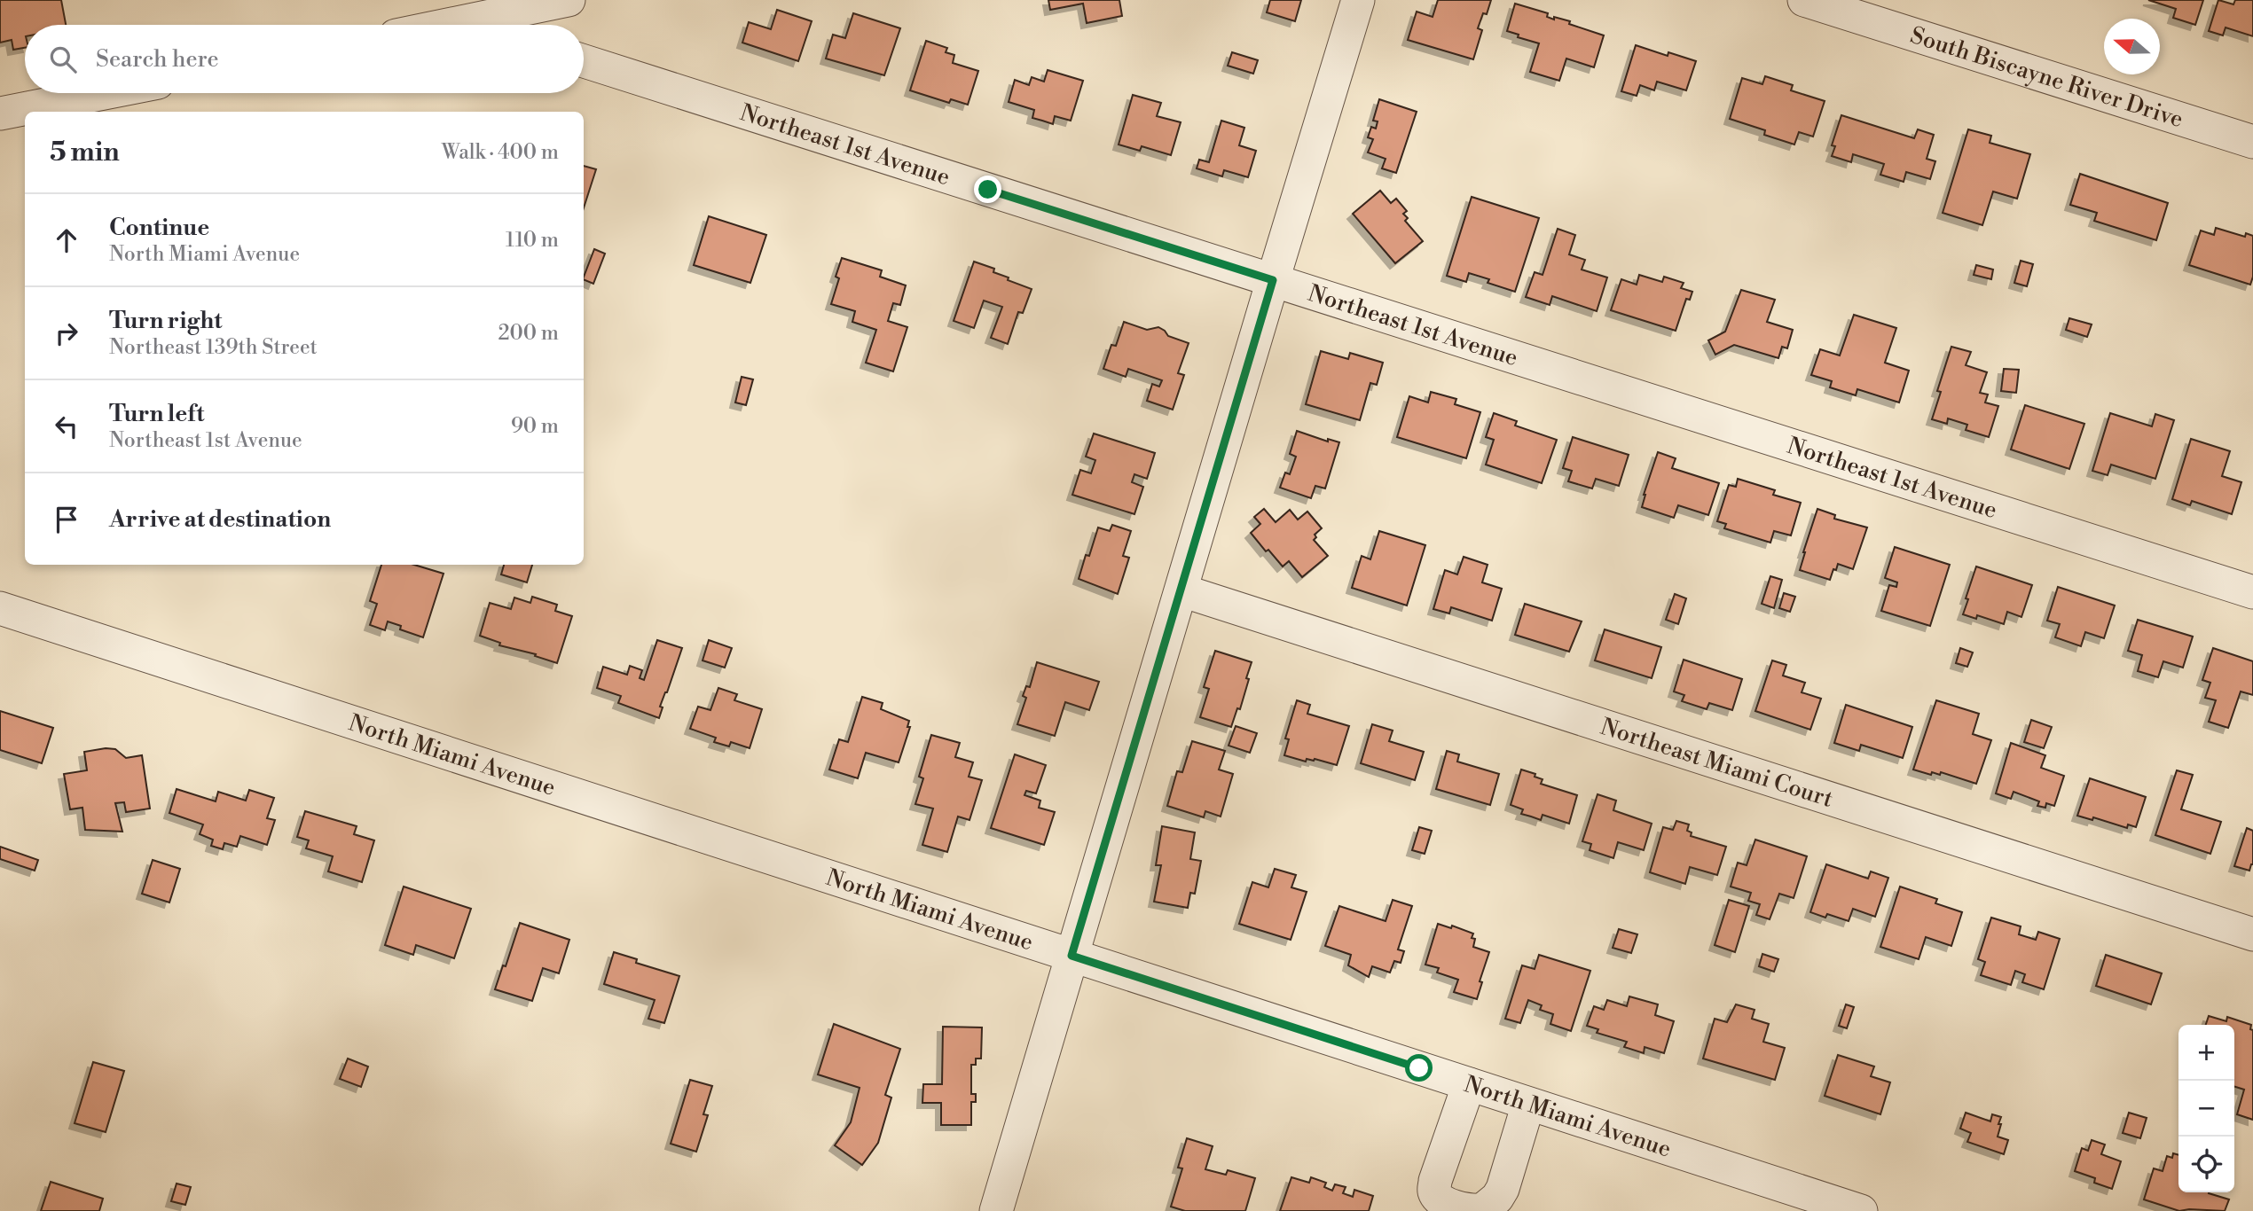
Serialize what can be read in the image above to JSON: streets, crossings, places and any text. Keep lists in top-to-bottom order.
{
  "streets": {
    "street": [
      "South Biscayne River Drive",
      "Northeast 1st Avenue",
      "North Miami Avenue",
      "Northeast Miami Court"
    ]
  },
  "north": "left",
  "page": {
    "search": "Search here",
    "heading": ["5 min", "Walk · 400 m"],
    "list": [
      ["Continue", "North Miami Avenue", "110 m"],
      ["Turn right", "Northeast 139th Street", "200 m"],
      ["Turn left", "Northeast 1st Avenue", "90 m"],
      "Arrive at destination"
    ],
    "map_buttons": ["+", "−"]
  }
}
